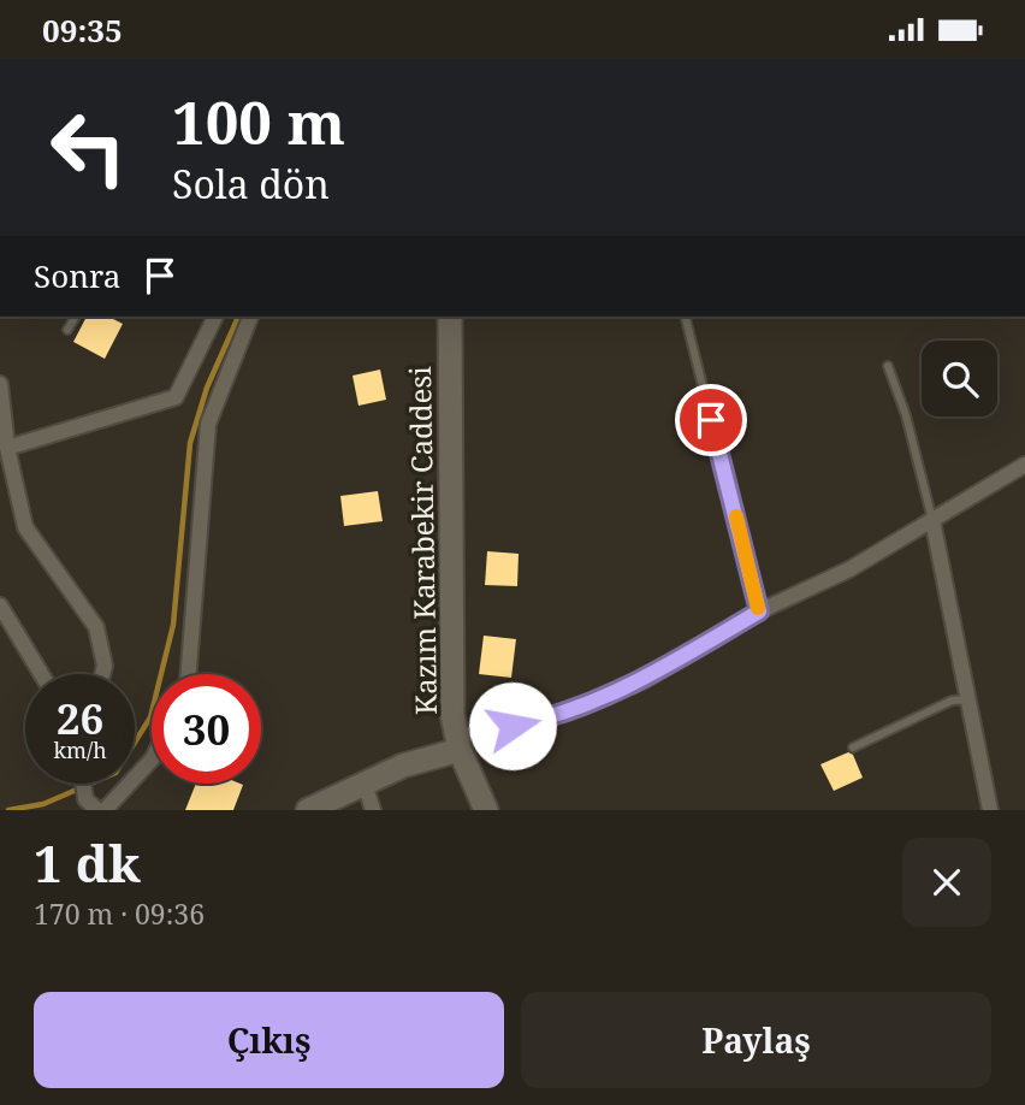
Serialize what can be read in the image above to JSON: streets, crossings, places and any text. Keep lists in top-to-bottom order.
{
  "streets": {
    "street": ["Kazım Karabekir Caddesi"]
  },
  "page": {
    "status": "09:35",
    "turn": ["100 m", "Sola dön"],
    "then": "Sonra",
    "speed": "26 km/h",
    "limit": "30",
    "heading": ["1 dk", "170 m · 09:36"],
    "buttons": ["Çıkış", "Paylaş"]
  }
}
